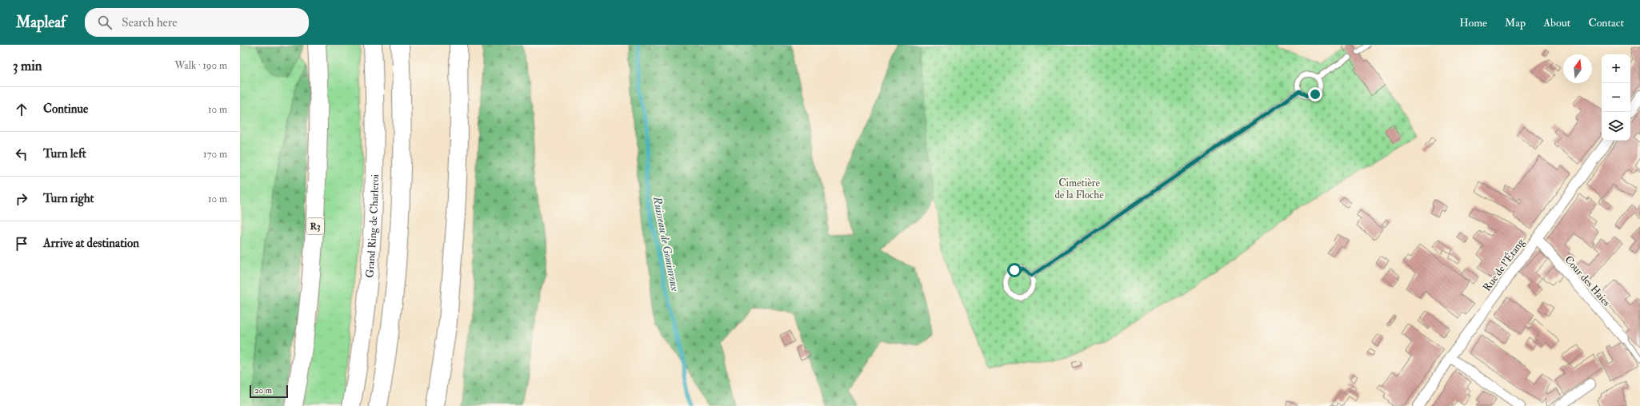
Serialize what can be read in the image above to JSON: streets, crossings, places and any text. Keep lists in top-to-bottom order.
{
  "streets": {
    "highway": ["R3", "Grand Ring de Charleroi"],
    "street": ["Rue de l'Étang", "Cour des Haies"]
  },
  "crossings": [
    ["Rue de l'Étang", "Cour des Haies"]
  ],
  "water": ["Ruisseau de Gominroux"],
  "parks": ["Cimetière de la Floche"],
  "scale_bar": "20 m",
  "north": "top",
  "page": {
    "header": "Mapleaf",
    "search": "Search here",
    "nav": [
      "Home",
      "Map",
      "About",
      "Contact"
    ],
    "heading": ["3 min", "Walk · 190 m"],
    "map_buttons": ["+", "−"],
    "list": [
      ["Continue", "10 m"],
      ["Turn left", "170 m"],
      ["Turn right", "10 m"],
      "Arrive at destination"
    ],
    "scale": "20 m"
  }
}
